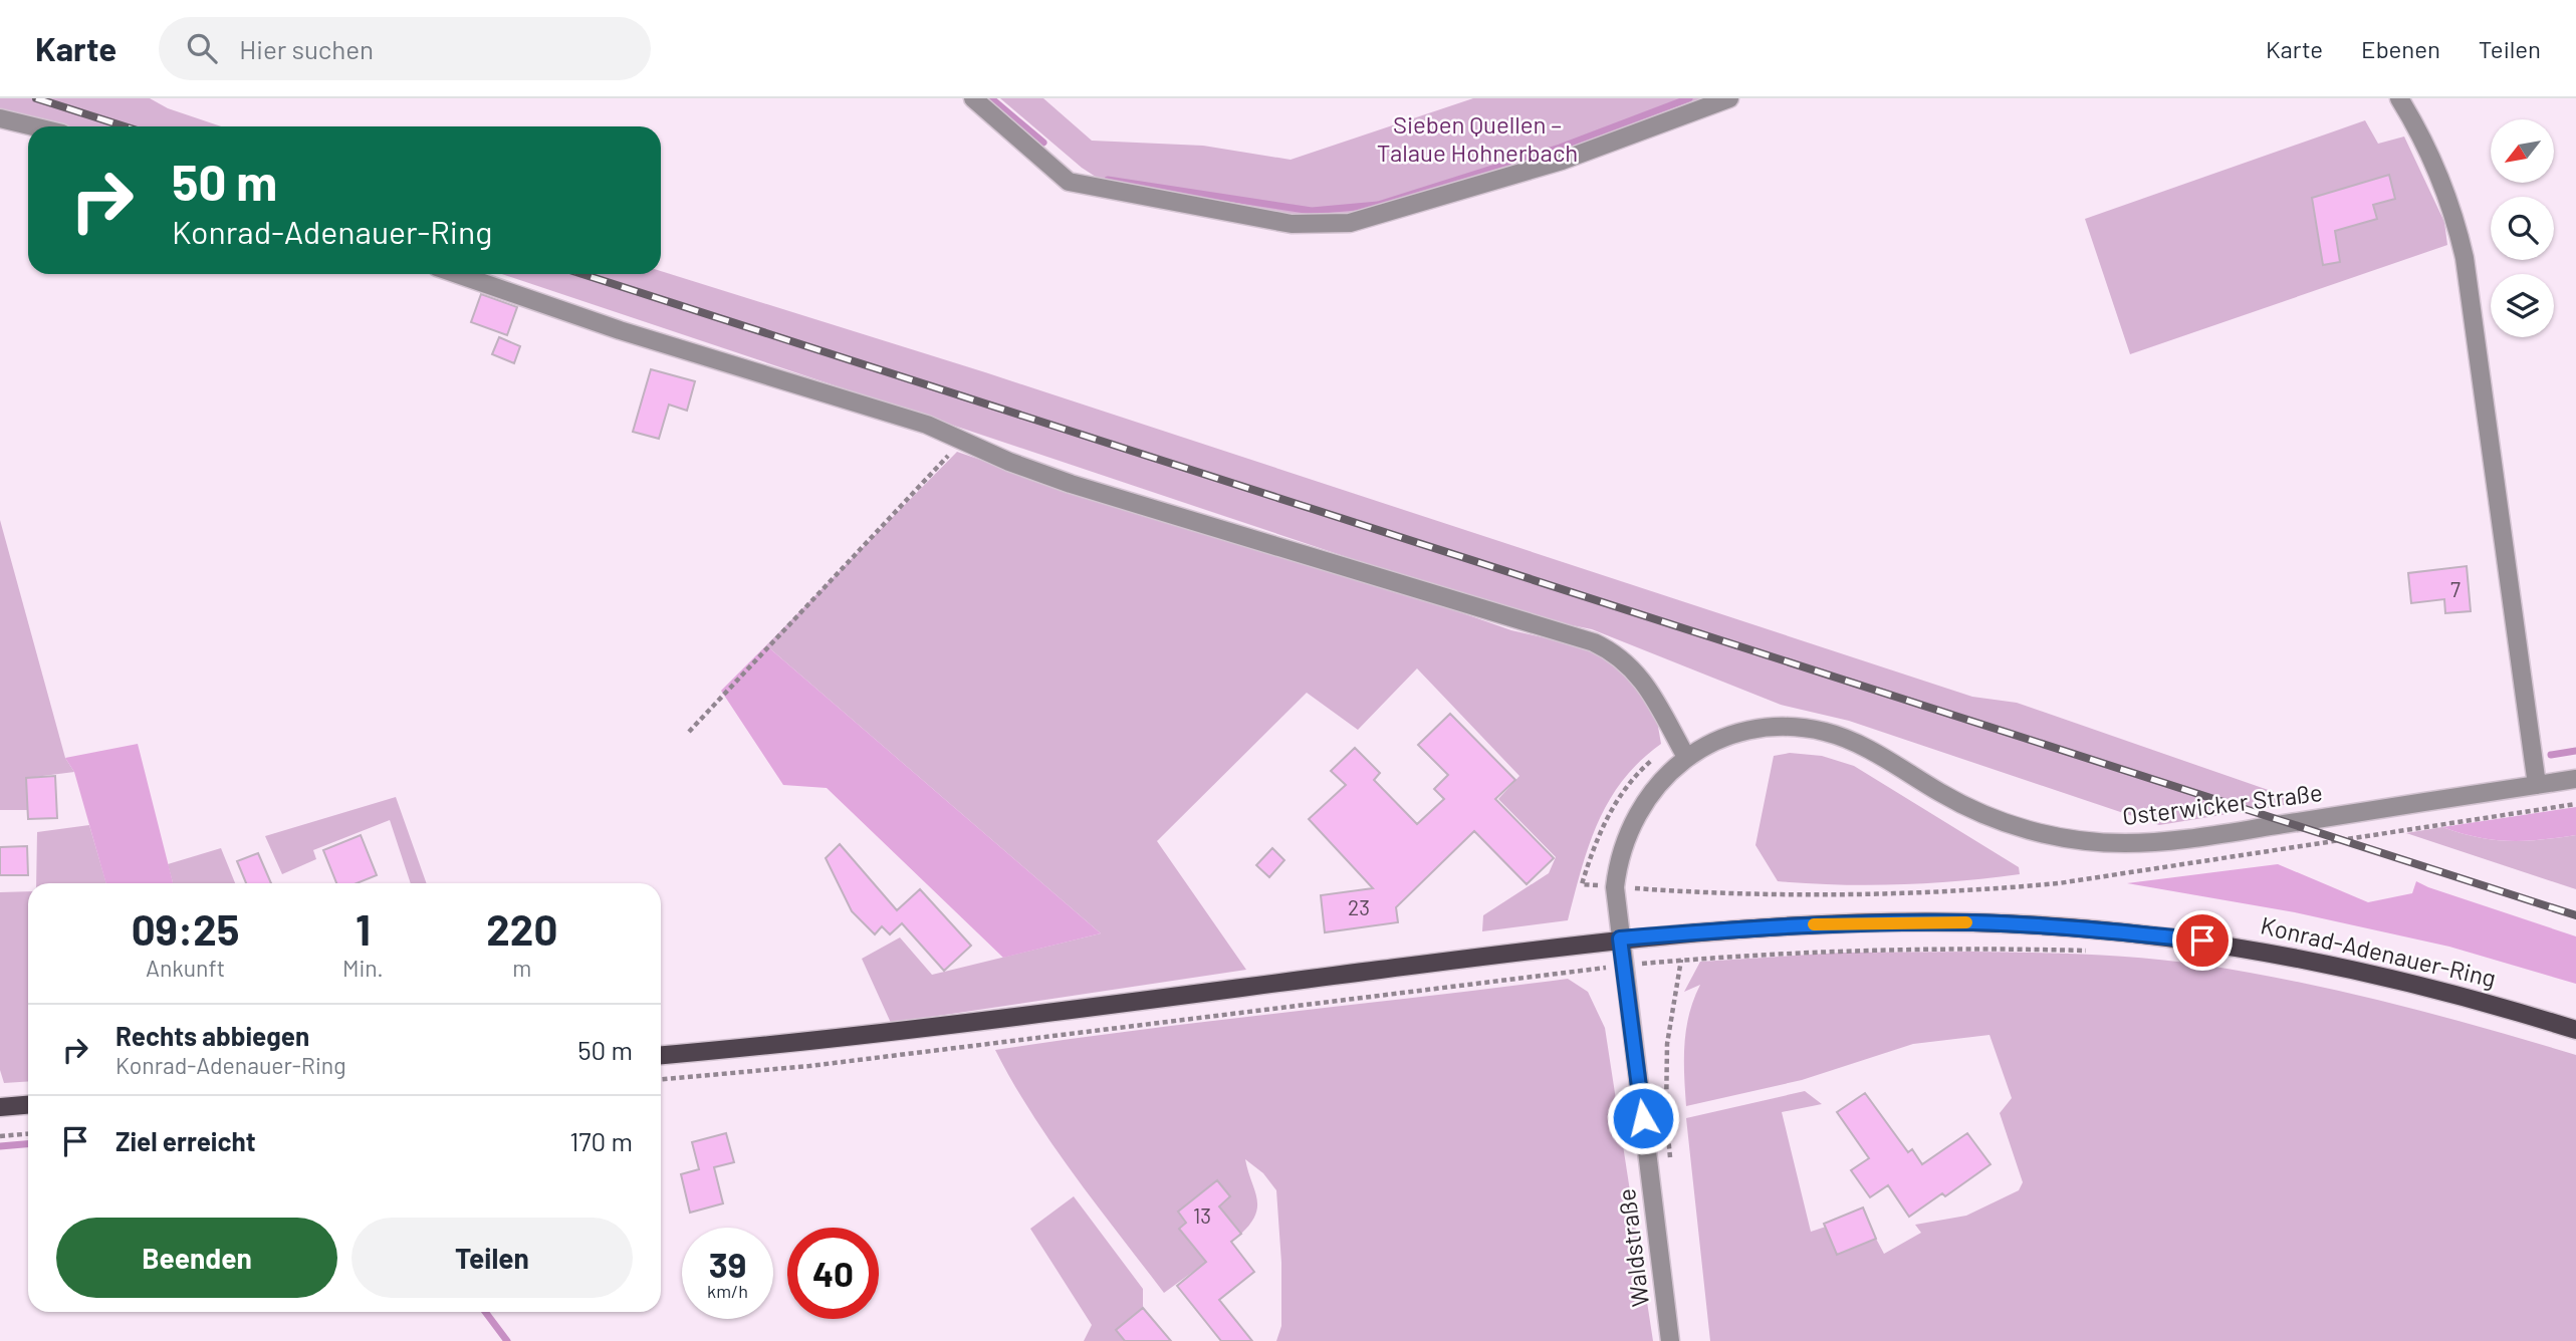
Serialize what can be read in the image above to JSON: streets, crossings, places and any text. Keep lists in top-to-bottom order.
{
  "streets": {
    "main road": ["Konrad-Adenauer-Ring"],
    "street": ["Osterwicker Straße", "Waldstraße"]
  },
  "crossings": [
    ["Osterwicker Straße", "Konrad-Adenauer-Ring"],
    ["Osterwicker Straße", "Waldstraße"],
    ["Konrad-Adenauer-Ring", "Waldstraße"]
  ],
  "parks": ["Sieben Quellen – Talaue Hohnerbach"],
  "house_numbers": ["7", "23", "13"],
  "north": "bottom left",
  "page": {
    "header": "Karte",
    "search": "Hier suchen",
    "nav": ["Karte", "Ebenen", "Teilen"],
    "turn": ["50 m", "Konrad-Adenauer-Ring"],
    "eta": [
      "09:25",
      "Ankunft",
      "1",
      "Min.",
      "220",
      "m"
    ],
    "list": [
      {
        "name": "Rechts abbiegen",
        "note": "Konrad-Adenauer-Ring",
        "value": "50 m"
      },
      {
        "name": "Ziel erreicht",
        "value": "170 m"
      }
    ],
    "buttons": ["Beenden", "Teilen"],
    "speed": "39 km/h",
    "limit": "40"
  }
}
